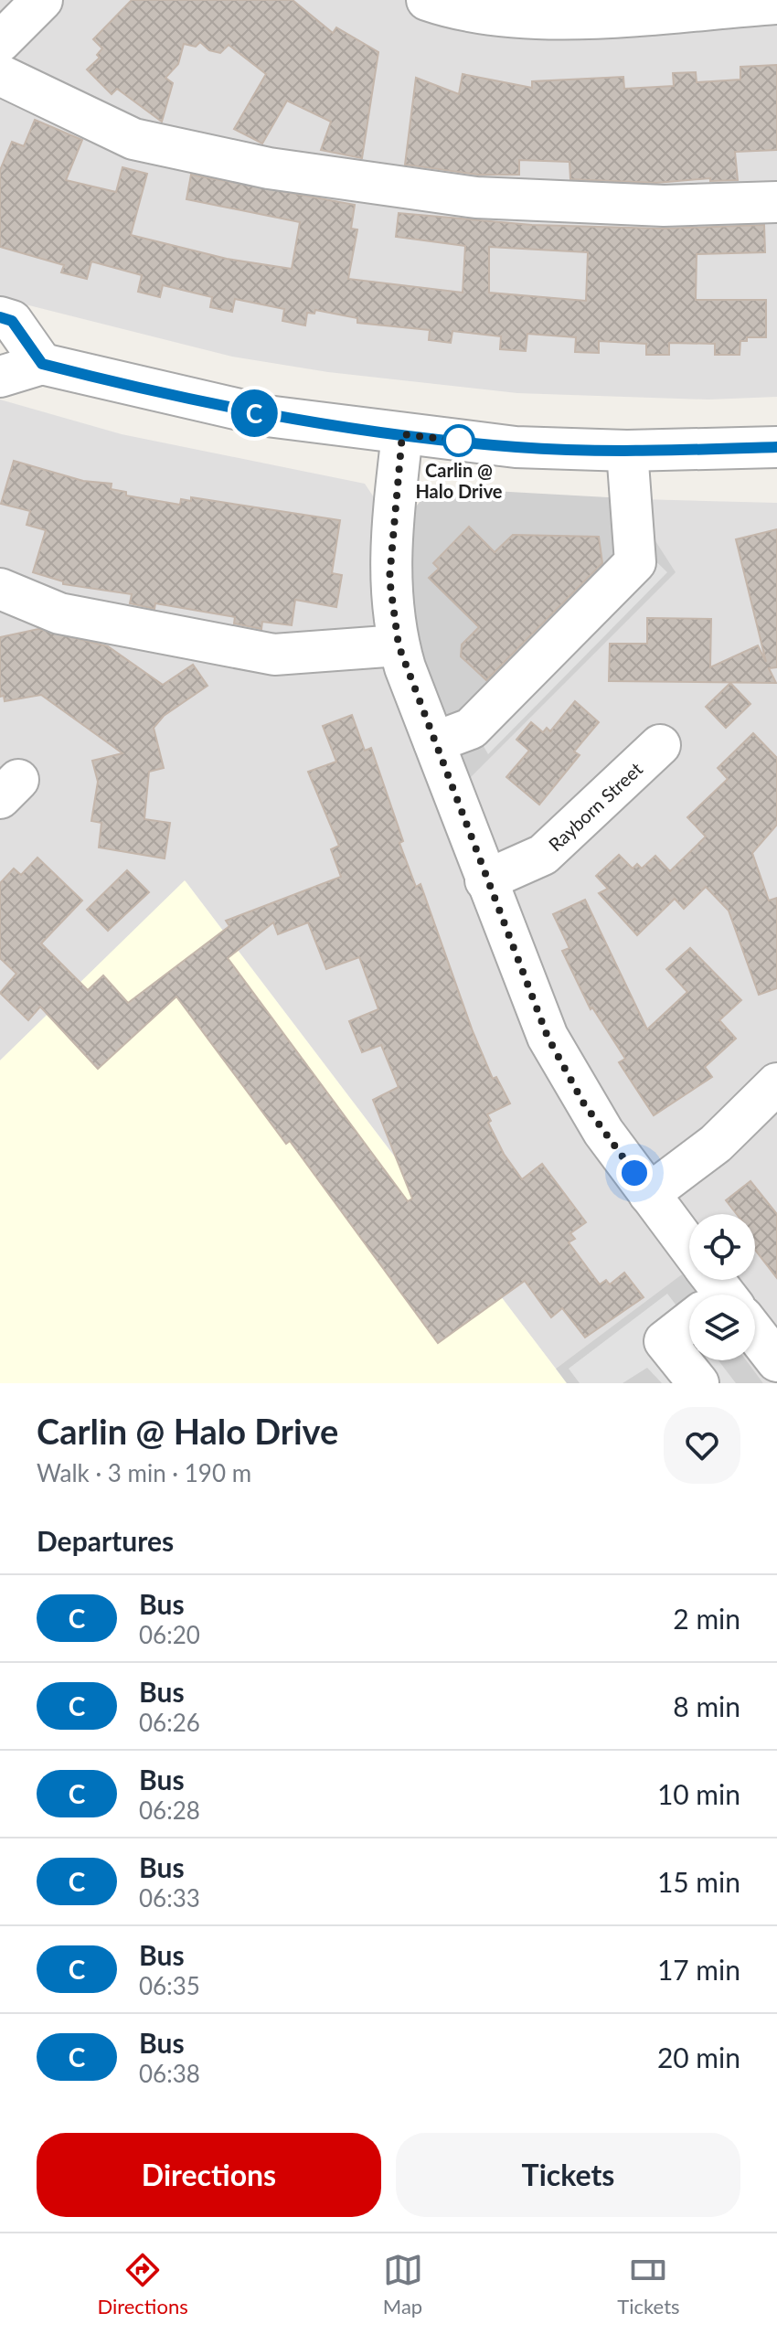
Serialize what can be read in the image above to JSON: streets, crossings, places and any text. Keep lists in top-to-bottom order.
{
  "streets": {
    "street": ["Rayborn Street"]
  },
  "places": ["Carlin @ Halo Drive"],
  "lines": ["bus line C"],
  "page": {
    "on_map": "C",
    "heading": [
      ["Carlin @ Halo Drive", "Walk · 3 min · 190 m"],
      "Departures"
    ],
    "list": [
      {
        "mark": "C",
        "name": "Bus",
        "note": "06:20",
        "value": "2 min"
      },
      {
        "mark": "C",
        "name": "Bus",
        "note": "06:26",
        "value": "8 min"
      },
      {
        "mark": "C",
        "name": "Bus",
        "note": "06:28",
        "value": "10 min"
      },
      {
        "mark": "C",
        "name": "Bus",
        "note": "06:33",
        "value": "15 min"
      },
      {
        "mark": "C",
        "name": "Bus",
        "note": "06:35",
        "value": "17 min"
      },
      {
        "mark": "C",
        "name": "Bus",
        "note": "06:38",
        "value": "20 min"
      }
    ],
    "buttons": ["Directions", "Tickets"],
    "tabs": ["Directions", "Map", "Tickets"]
  }
}
